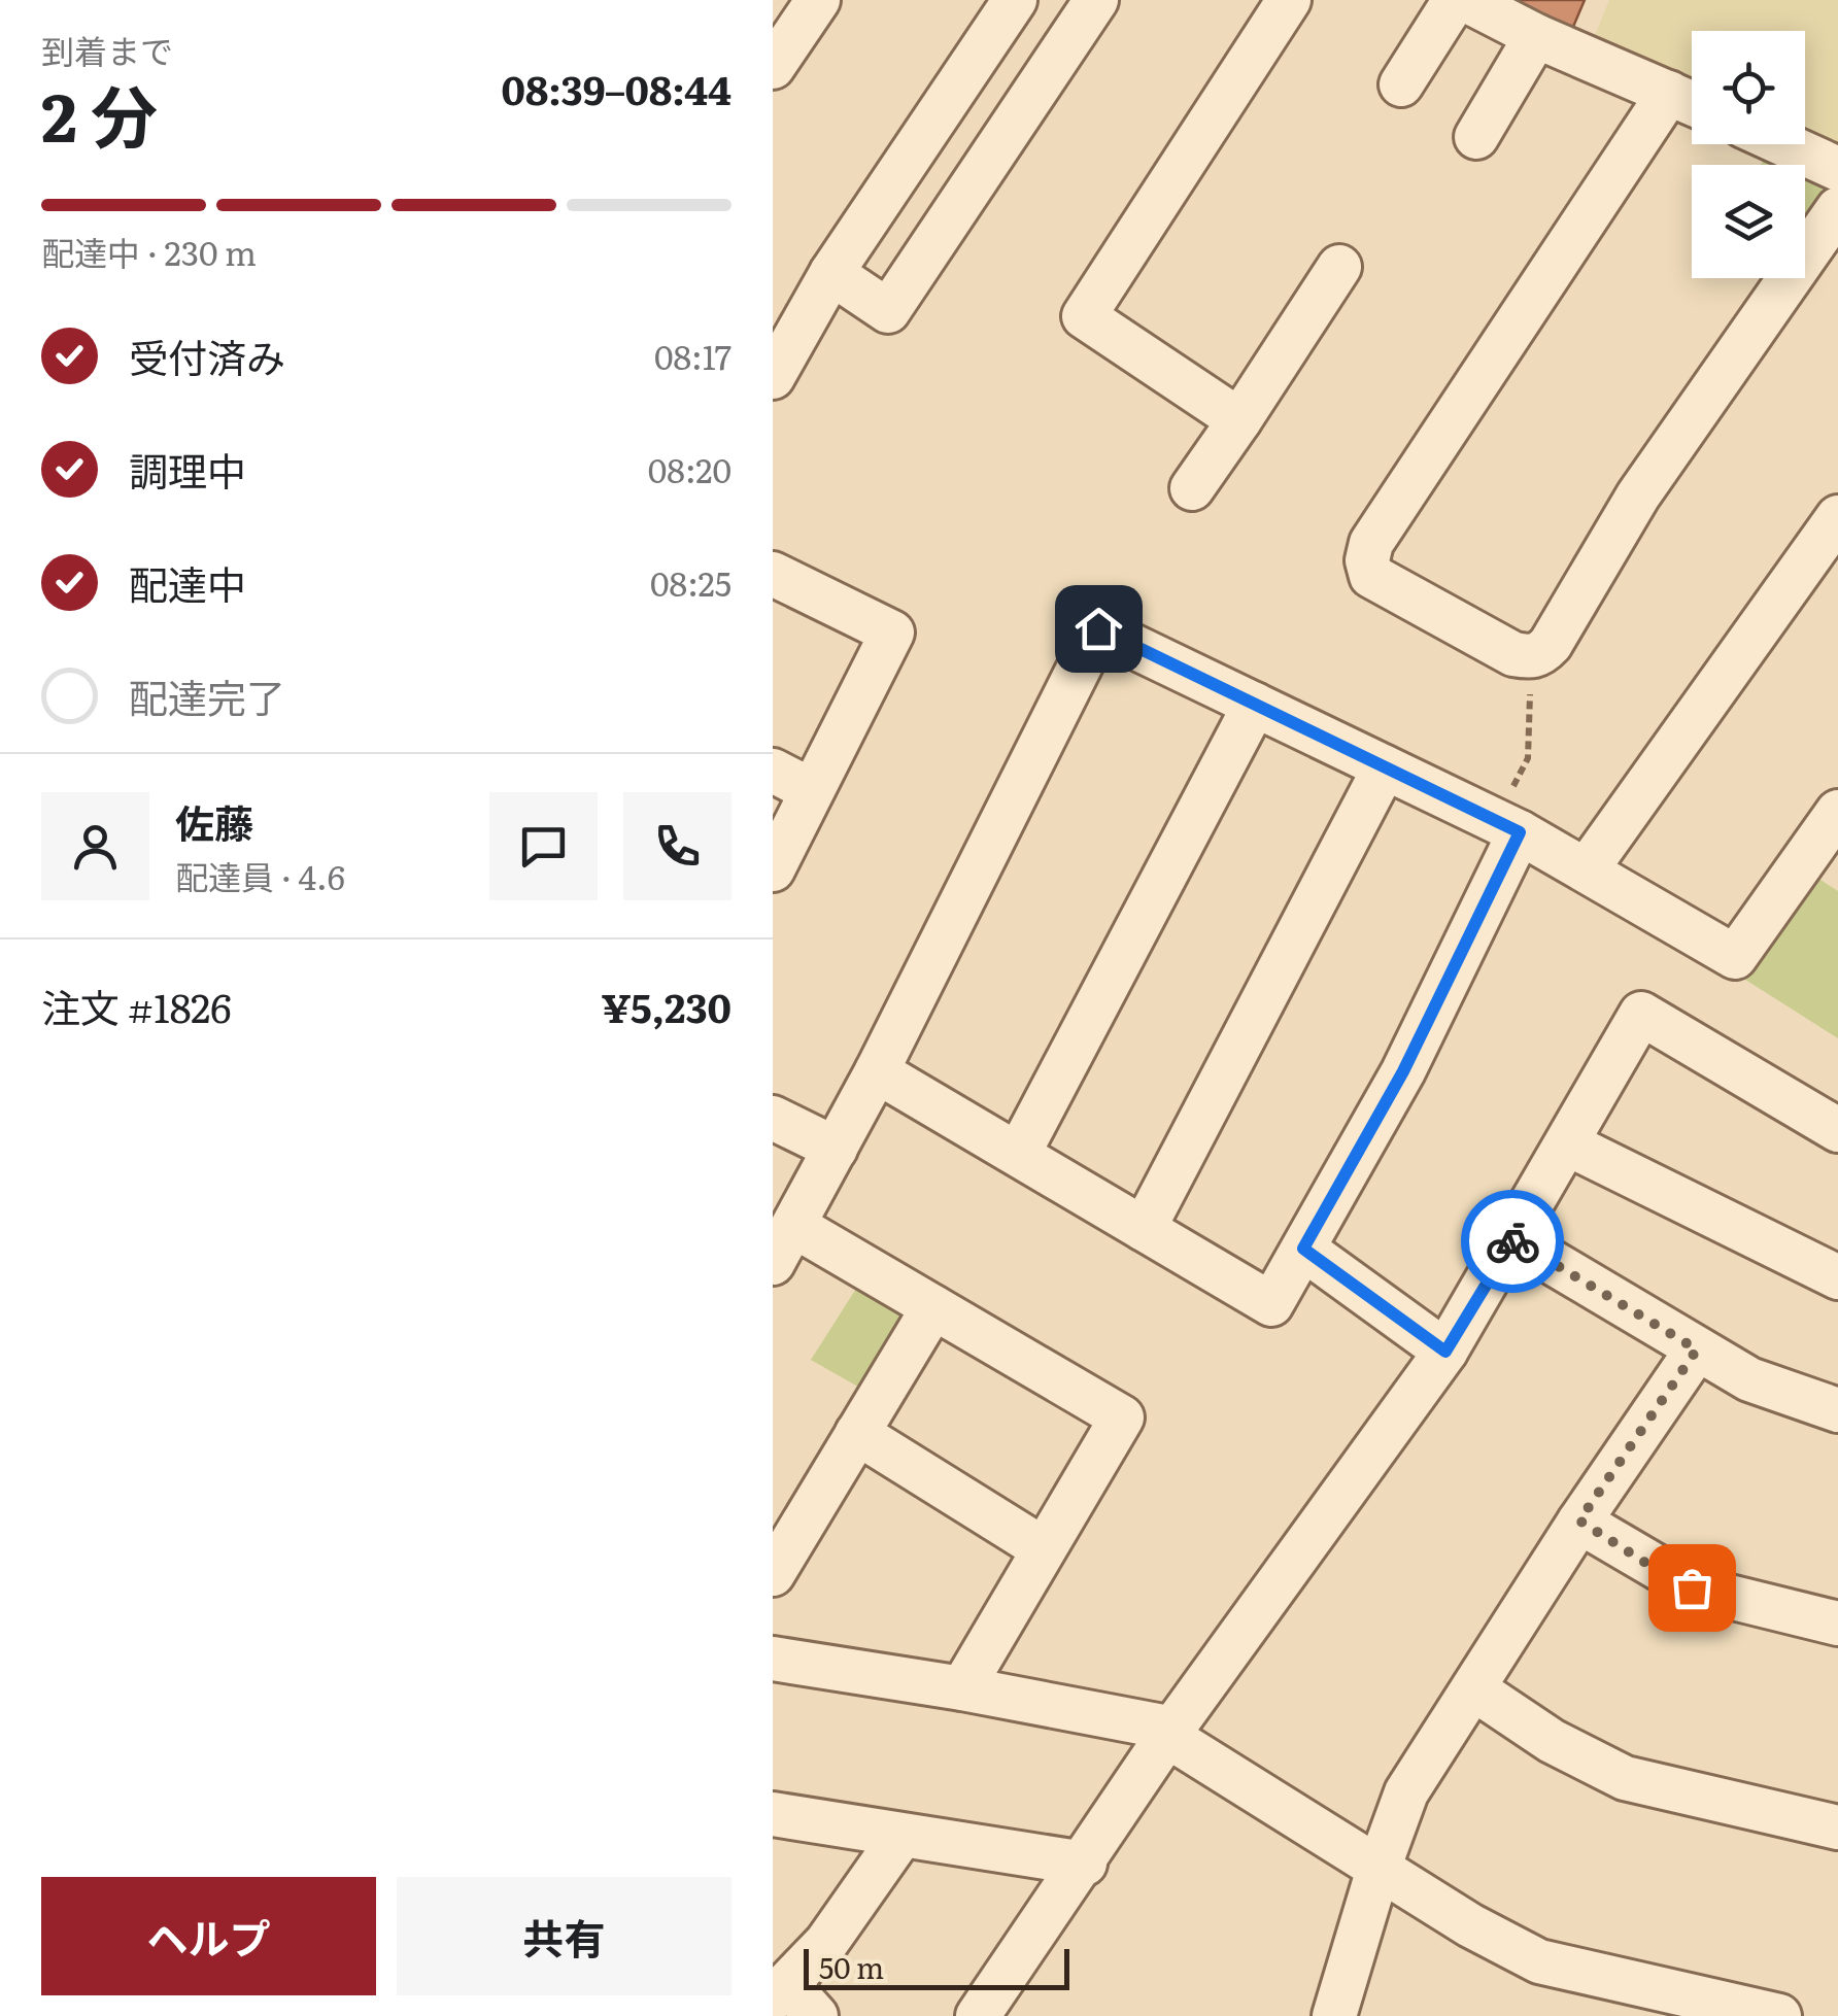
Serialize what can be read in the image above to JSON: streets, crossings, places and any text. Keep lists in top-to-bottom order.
{
  "scale_bar": "50 m",
  "page": {
    "heading": ["2 分", "到着まで", "08:39–08:44"],
    "panel": [
      "佐藤",
      "配達員 · 4.6",
      "注文 #1826",
      "¥5,230"
    ],
    "bar": "配達中 · 230 m",
    "list": [
      ["受付済み", "08:17"],
      ["調理中", "08:20"],
      ["配達中", "08:25"],
      "配達完了"
    ],
    "buttons": ["ヘルプ", "共有"],
    "scale": "50 m"
  }
}
